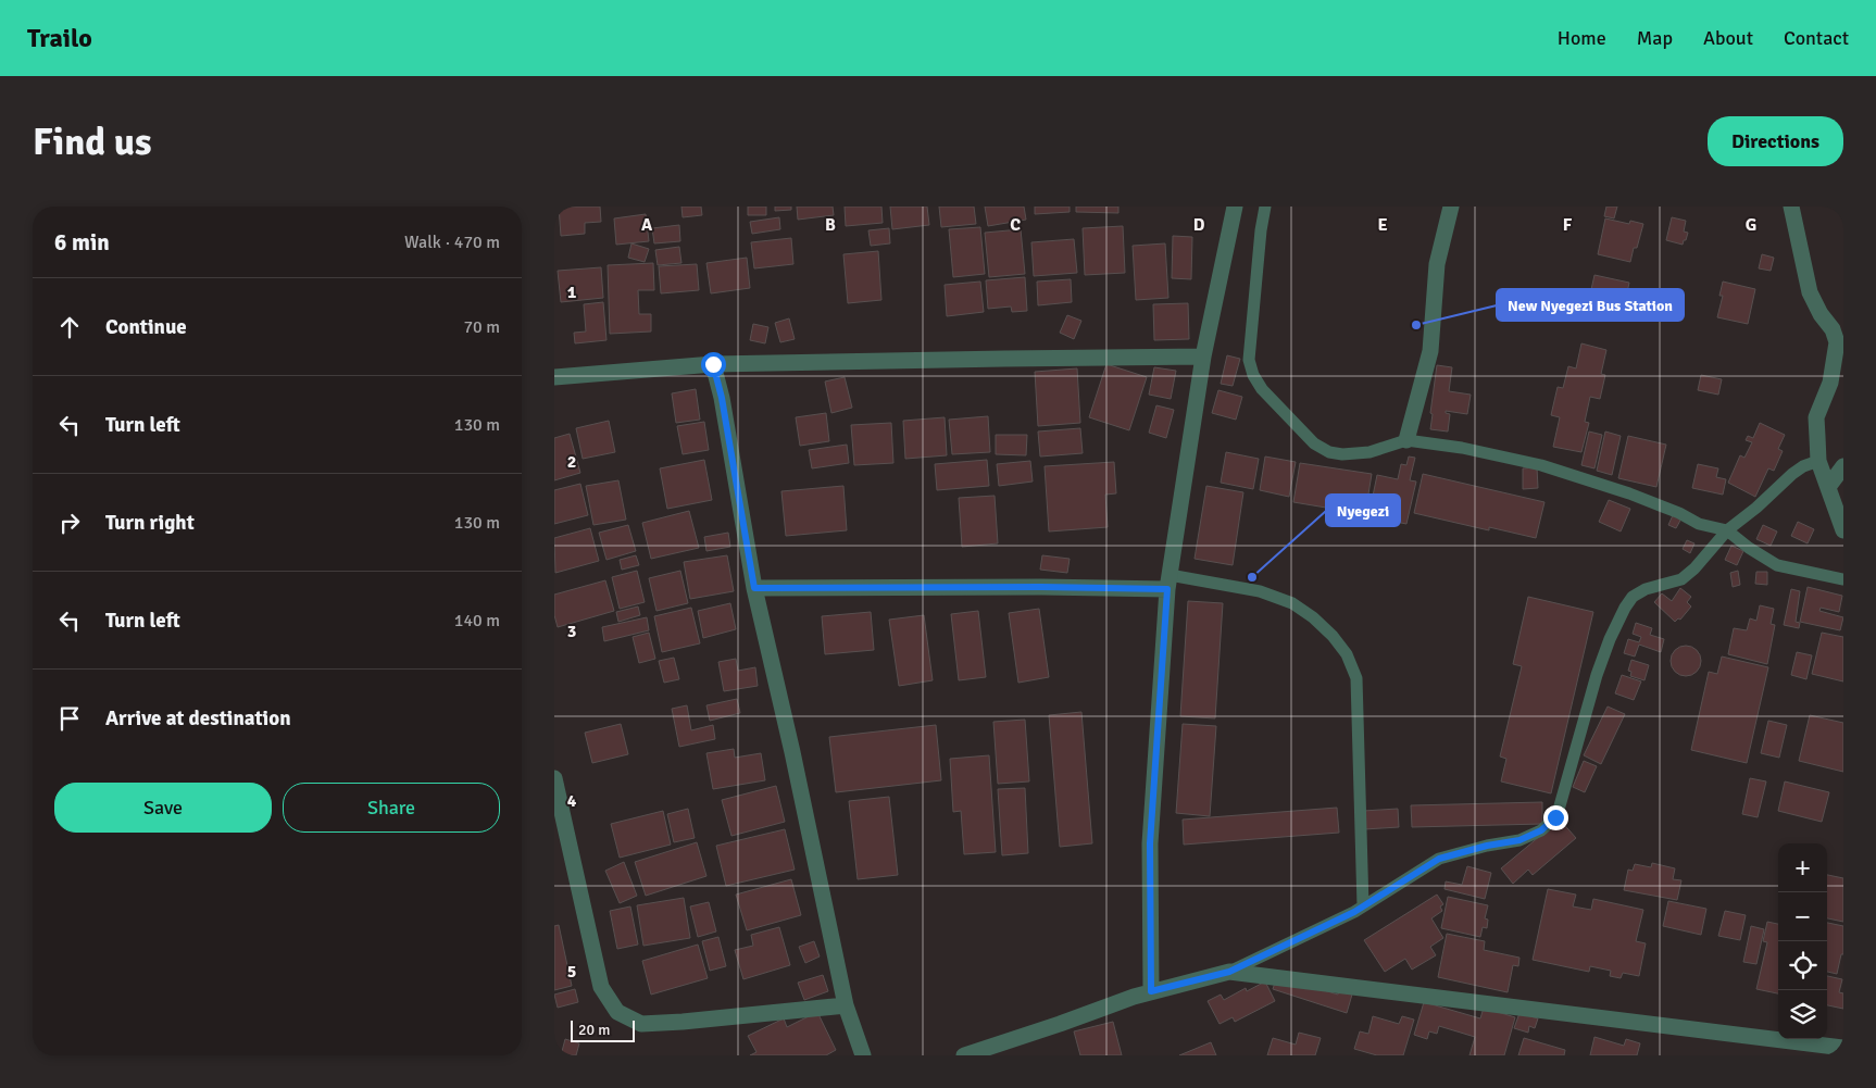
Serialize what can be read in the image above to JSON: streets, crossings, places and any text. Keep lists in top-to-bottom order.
{
  "places": ["New Nyegezi Bus Station", "Nyegezi"],
  "scale_bar": "20 m",
  "page": {
    "header": "Trailo",
    "nav": [
      "Home",
      "Map",
      "About",
      "Contact"
    ],
    "buttons": [
      "Directions",
      ["Save", "Share"]
    ],
    "title": "Find us",
    "heading": ["6 min", "Walk · 470 m"],
    "list": [
      ["Continue", "70 m"],
      ["Turn left", "130 m"],
      ["Turn right", "130 m"],
      ["Turn left", "140 m"],
      "Arrive at destination"
    ],
    "map_buttons": ["+", "−"],
    "scale": "20 m"
  },
  "grid": {
    "columns": [
      "A",
      "B",
      "C",
      "D",
      "E",
      "F",
      "G"
    ],
    "rows": [
      "1",
      "2",
      "3",
      "4",
      "5"
    ]
  }
}
